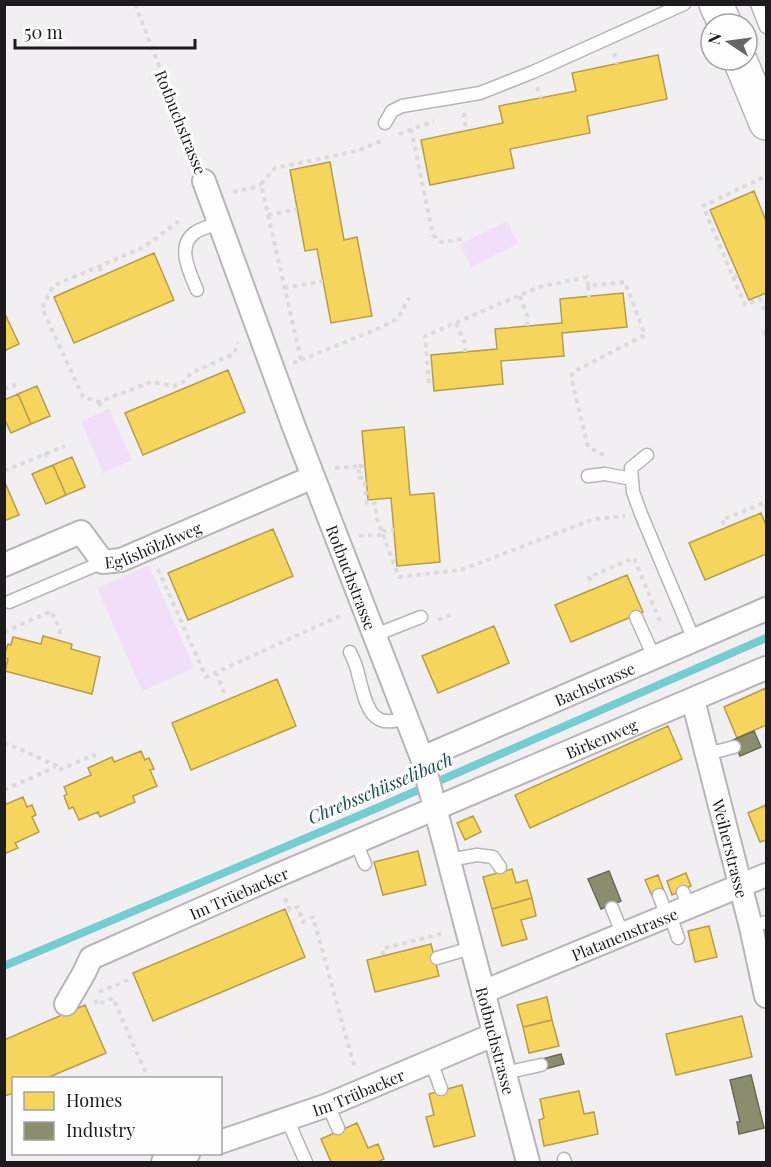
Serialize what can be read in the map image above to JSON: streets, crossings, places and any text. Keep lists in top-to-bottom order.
{
  "streets": {
    "street": [
      "Rotbuchstrasse",
      "Eglishölzliweg",
      "Bachstrasse",
      "Birkenweg",
      "Weiherstrasse",
      "Im Trüebacker",
      "Platanenstrasse",
      "Im Trübacker"
    ]
  },
  "crossings": [
    ["Rotbuchstrasse", "Eglishölzliweg"],
    ["Rotbuchstrasse", "Bachstrasse"],
    ["Rotbuchstrasse", "Birkenweg"],
    ["Rotbuchstrasse", "Im Trüebacker"],
    ["Rotbuchstrasse", "Platanenstrasse"],
    ["Rotbuchstrasse", "Im Trübacker"],
    ["Birkenweg", "Weiherstrasse"],
    ["Birkenweg", "Im Trüebacker"],
    ["Weiherstrasse", "Platanenstrasse"]
  ],
  "water": ["Chrebsschüsselibach"],
  "legend": ["Homes", "Industry"],
  "scale_bar": "50 m",
  "north": "left"
}
